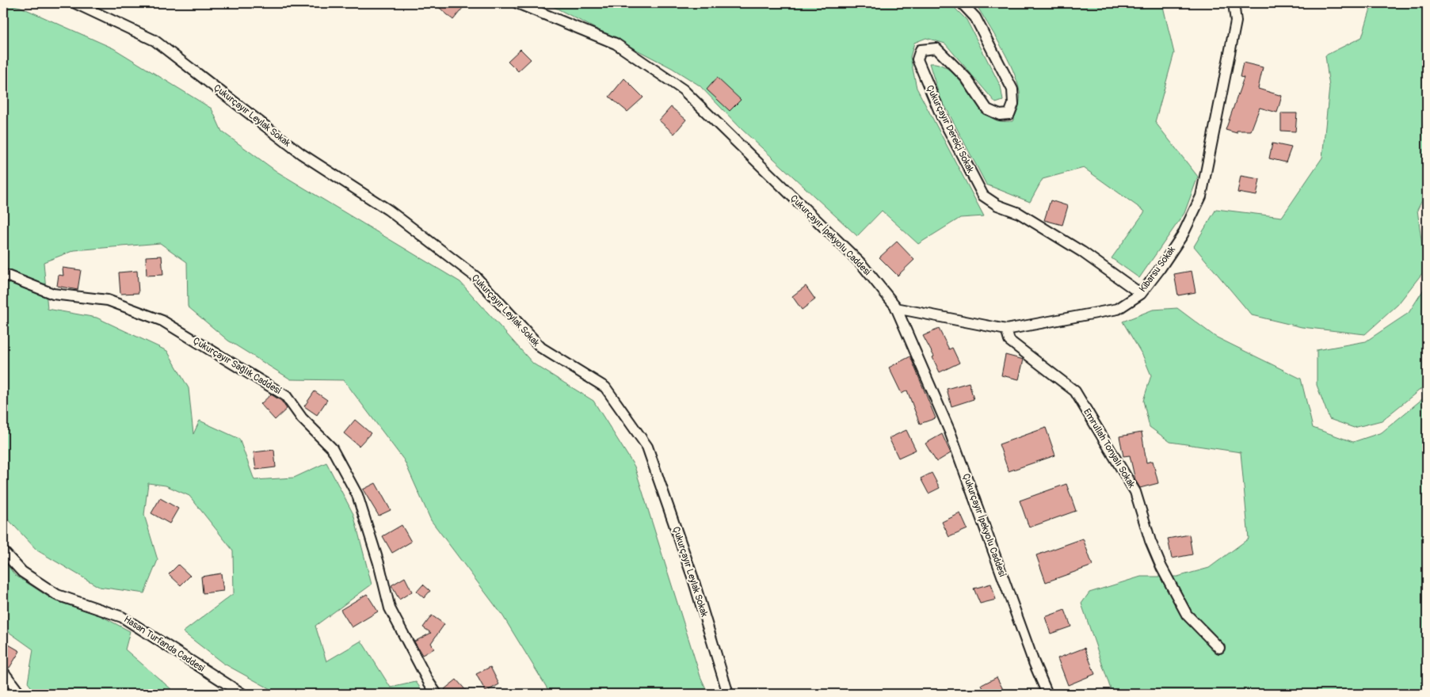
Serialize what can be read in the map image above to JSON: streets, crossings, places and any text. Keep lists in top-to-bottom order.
{
  "streets": {
    "street": [
      "Çukurçayır Leylak Sokak",
      "Çukurçayır Dereiçi Sokak",
      "Çukurçayır İpekyolu Caddesi",
      "Kibarsu Sokak",
      "Çukurçayır Sağlık Caddesi",
      "Emrullah Tonyalı Sokak",
      "Hasan Turfanda Caddesi"
    ]
  },
  "crossings": [
    ["Çukurçayır Dereiçi Sokak", "Kibarsu Sokak"],
    ["Çukurçayır İpekyolu Caddesi", "Kibarsu Sokak"],
    ["Kibarsu Sokak", "Emrullah Tonyalı Sokak"]
  ]
}
